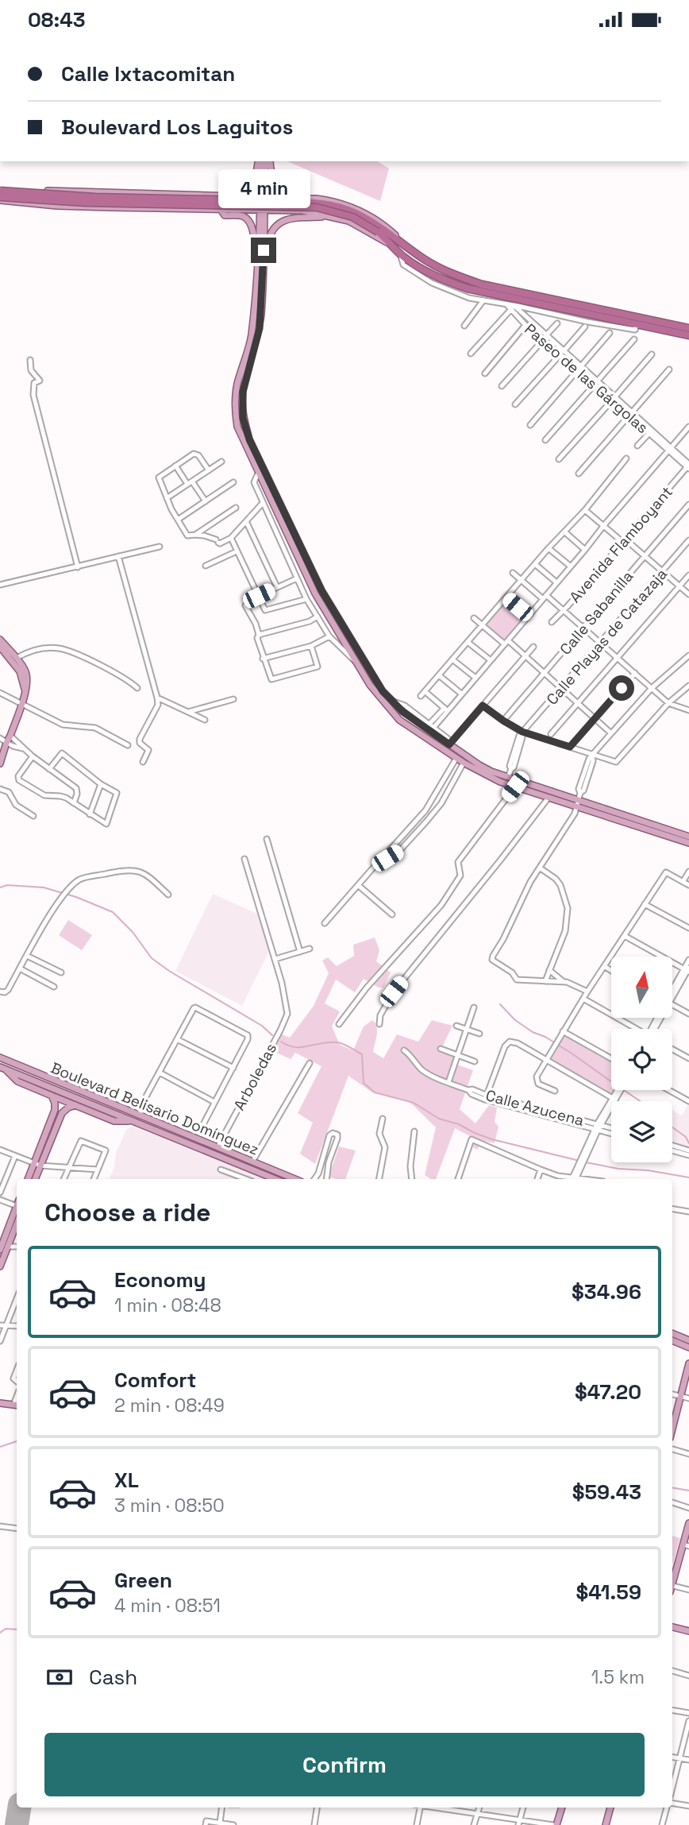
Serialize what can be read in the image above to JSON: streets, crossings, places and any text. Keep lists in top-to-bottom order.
{
  "streets": {
    "main road": ["Boulevard Belisario Domínguez"],
    "street": [
      "Paseo de las Gárgolas",
      "Avenida Flamboyant",
      "Calle Sabanilla",
      "Calle Playas de Catazaja",
      "Arboledas",
      "Calle Azucena"
    ]
  },
  "crossings": [
    ["Paseo de las Gárgolas", "Avenida Flamboyant"],
    ["Arboledas", "Boulevard Belisario Domínguez"]
  ],
  "north": "top",
  "page": {
    "status": "08:43",
    "banner": ["Calle Ixtacomitan", "Boulevard Los Laguitos"],
    "bubble": "4 min",
    "heading": "Choose a ride",
    "list": [
      {
        "name": "Economy",
        "note": "1 min · 08:48",
        "value": "$34.96"
      },
      {
        "name": "Comfort",
        "note": "2 min · 08:49",
        "value": "$47.20"
      },
      {
        "name": "XL",
        "note": "3 min · 08:50",
        "value": "$59.43"
      },
      {
        "name": "Green",
        "note": "4 min · 08:51",
        "value": "$41.59"
      }
    ],
    "pay": ["Cash", "1.5 km"],
    "buttons": "Confirm"
  }
}
